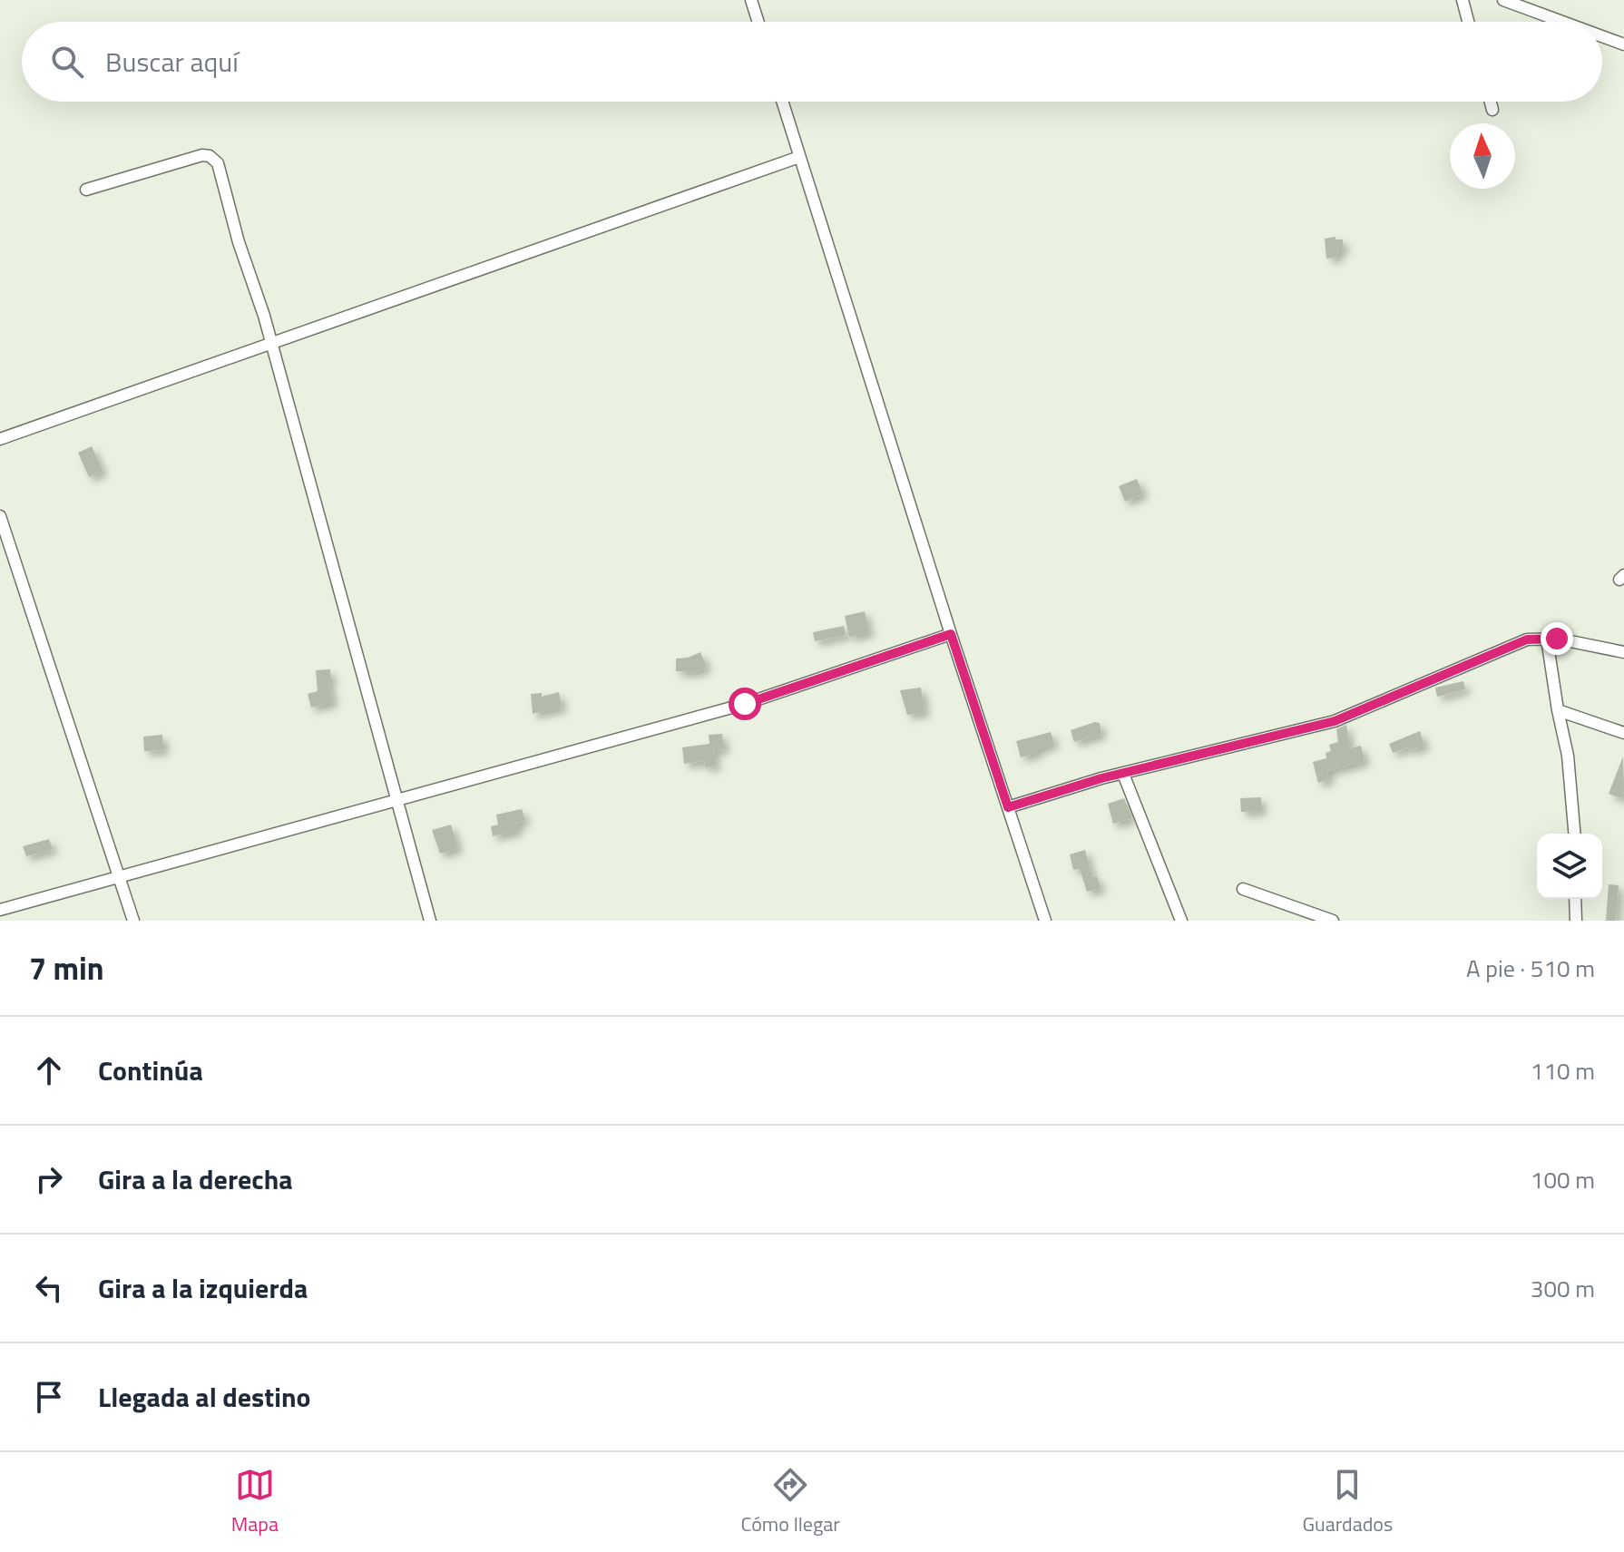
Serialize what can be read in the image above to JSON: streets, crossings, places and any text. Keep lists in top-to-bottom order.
{
  "north": "top",
  "page": {
    "search": "Buscar aquí",
    "heading": ["7 min", "A pie · 510 m"],
    "list": [
      ["Continúa", "110 m"],
      ["Gira a la derecha", "100 m"],
      ["Gira a la izquierda", "300 m"],
      "Llegada al destino"
    ],
    "nav": ["Mapa", "Cómo llegar", "Guardados"]
  }
}
